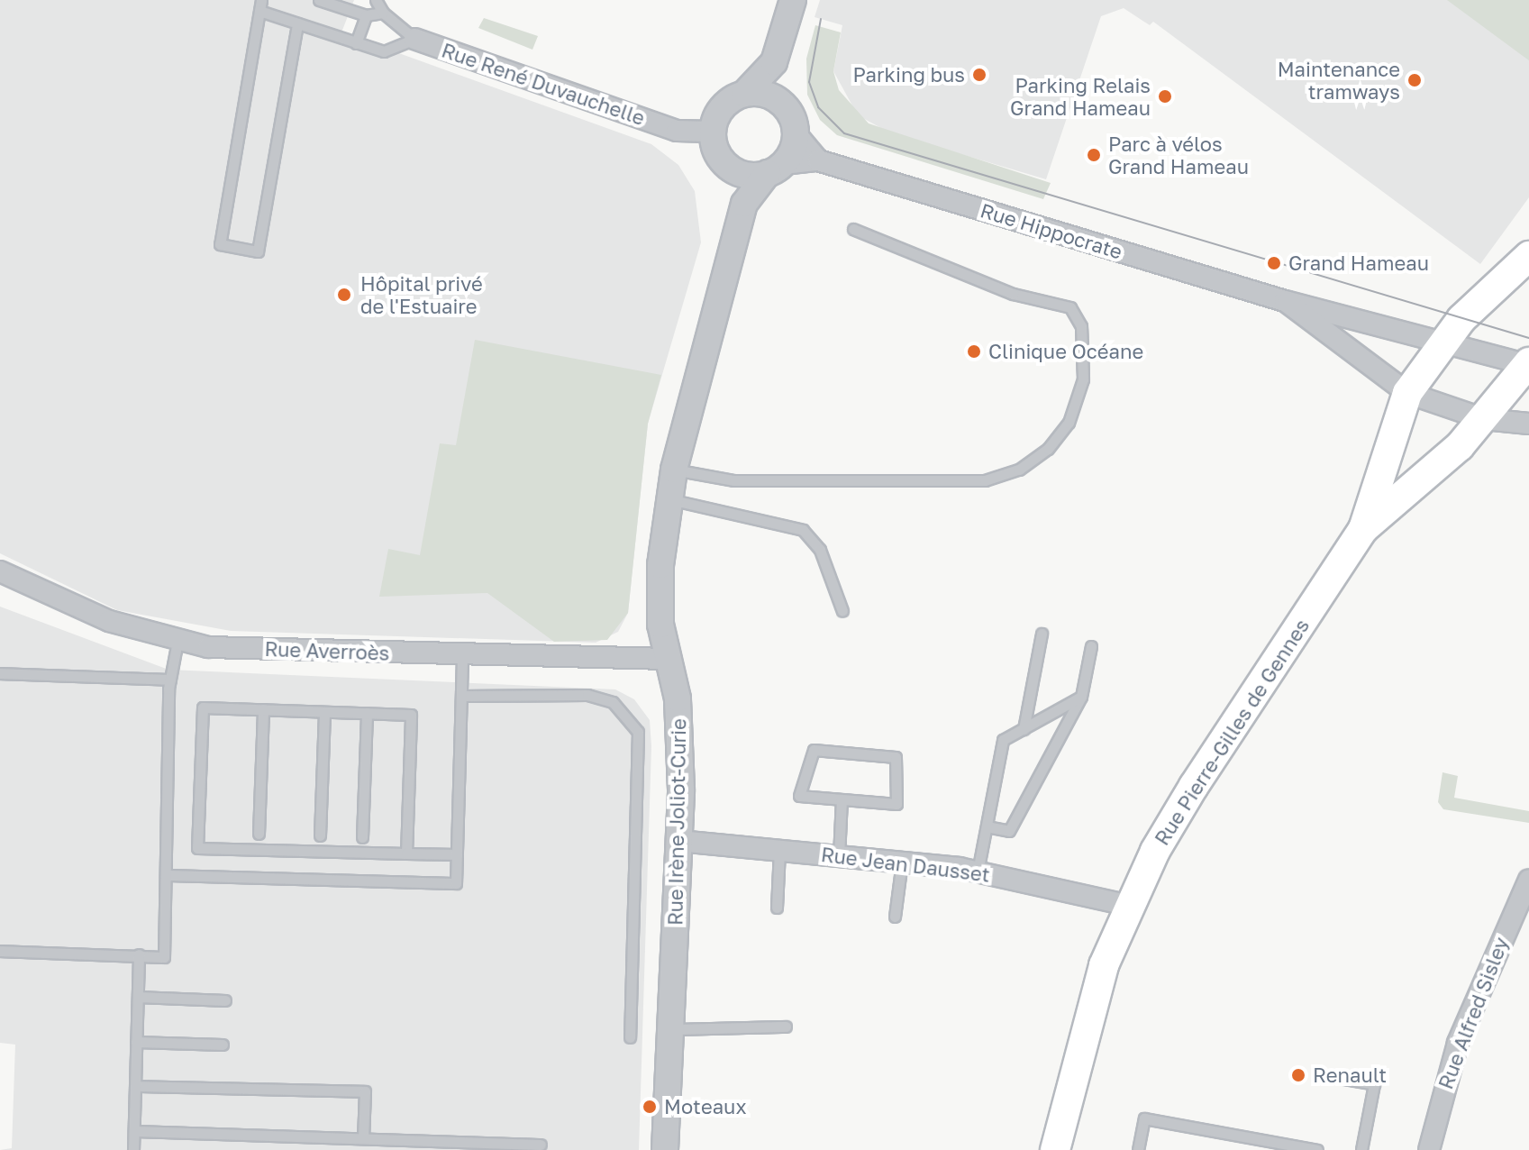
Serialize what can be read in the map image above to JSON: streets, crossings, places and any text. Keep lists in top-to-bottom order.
{
  "streets": {
    "main road": ["Rue Pierre-Gilles de Gennes"],
    "street": [
      "Rue René Duvauchelle",
      "Rue Hippocrate",
      "Rue Averroès",
      "Rue Irène Joliot-Curie",
      "Rue Jean Dausset",
      "Rue Alfred Sisley"
    ]
  },
  "crossings": [
    ["Rue René Duvauchelle", "Rue Hippocrate"],
    ["Rue René Duvauchelle", "Rue Irène Joliot-Curie"],
    ["Rue Hippocrate", "Rue Pierre-Gilles de Gennes"],
    ["Rue Hippocrate", "Rue Irène Joliot-Curie"],
    ["Rue Averroès", "Rue Irène Joliot-Curie"],
    ["Rue Pierre-Gilles de Gennes", "Rue Jean Dausset"],
    ["Rue Irène Joliot-Curie", "Rue Jean Dausset"]
  ],
  "places": [
    "Parking bus",
    "Maintenance tramways",
    "Parking Relais Grand Hameau",
    "Parc à vélos Grand Hameau",
    "Grand Hameau",
    "Hôpital privé de l'Estuaire",
    "Clinique Océane",
    "Renault",
    "Moteaux"
  ]
}
